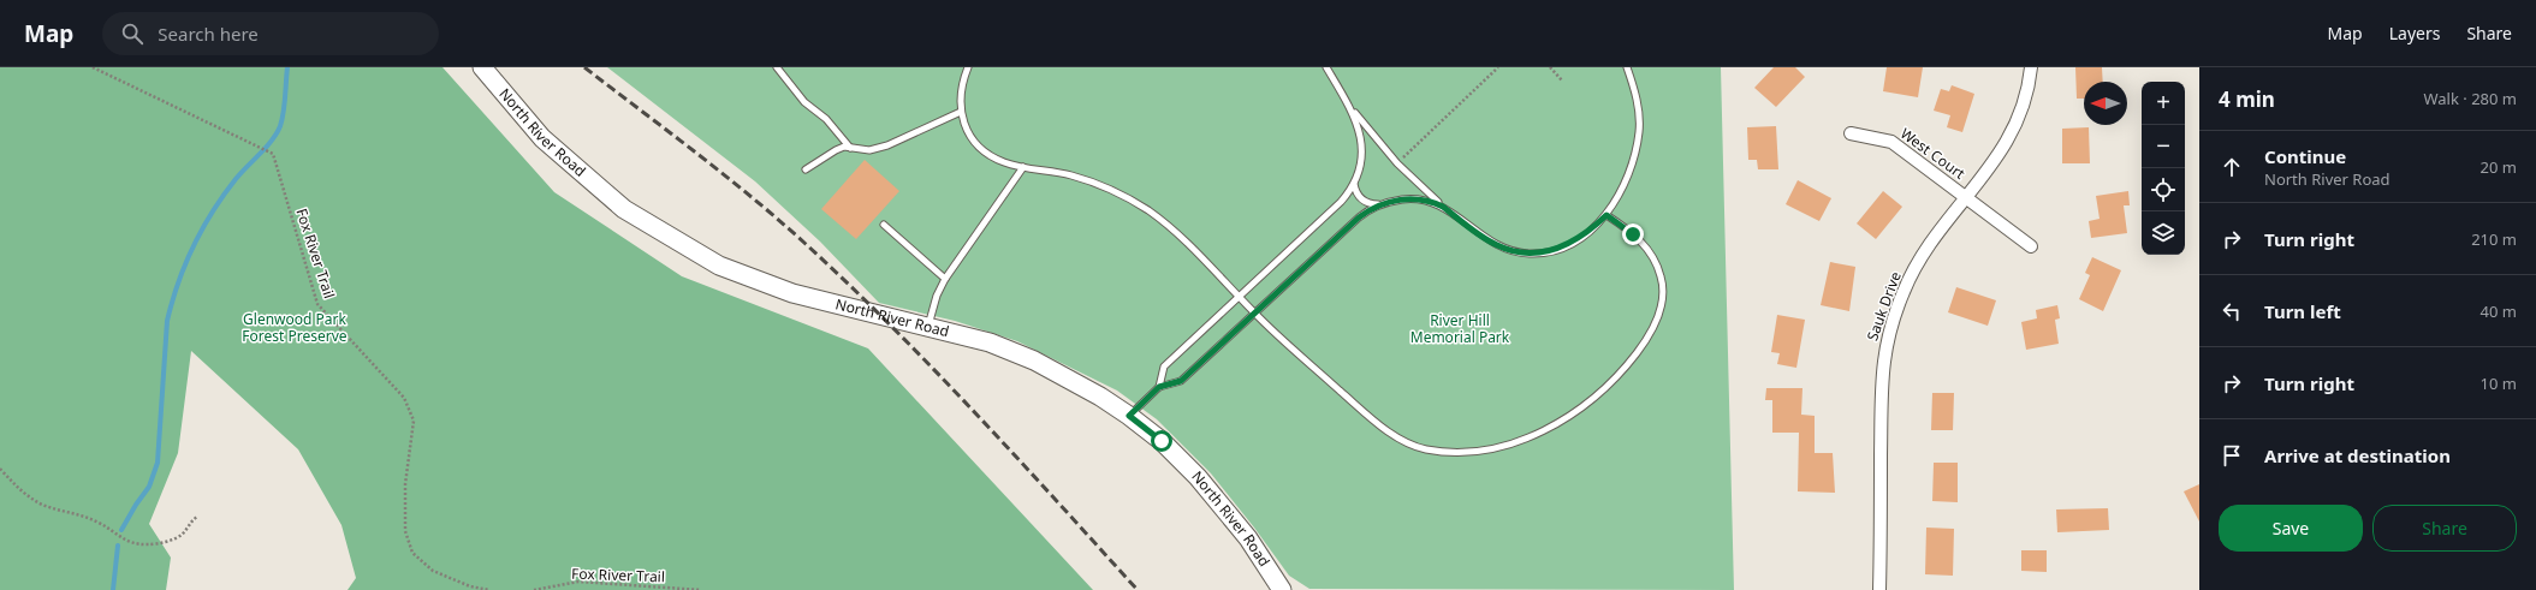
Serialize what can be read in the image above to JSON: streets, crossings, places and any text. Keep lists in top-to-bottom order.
{
  "streets": {
    "main road": ["North River Road"],
    "street": ["West Court", "Sauk Drive"],
    "path": ["Fox River Trail"]
  },
  "crossings": [
    ["West Court", "Sauk Drive"]
  ],
  "parks": ["Glenwood Park Forest Preserve", "River Hill Memorial Park"],
  "north": "left",
  "page": {
    "header": "Map",
    "search": "Search here",
    "nav": ["Map", "Layers", "Share"],
    "heading": ["4 min", "Walk · 280 m"],
    "map_buttons": ["+", "−"],
    "list": [
      ["Continue", "North River Road", "20 m"],
      ["Turn right", "210 m"],
      ["Turn left", "40 m"],
      ["Turn right", "10 m"],
      "Arrive at destination"
    ],
    "buttons": ["Save", "Share"]
  }
}
